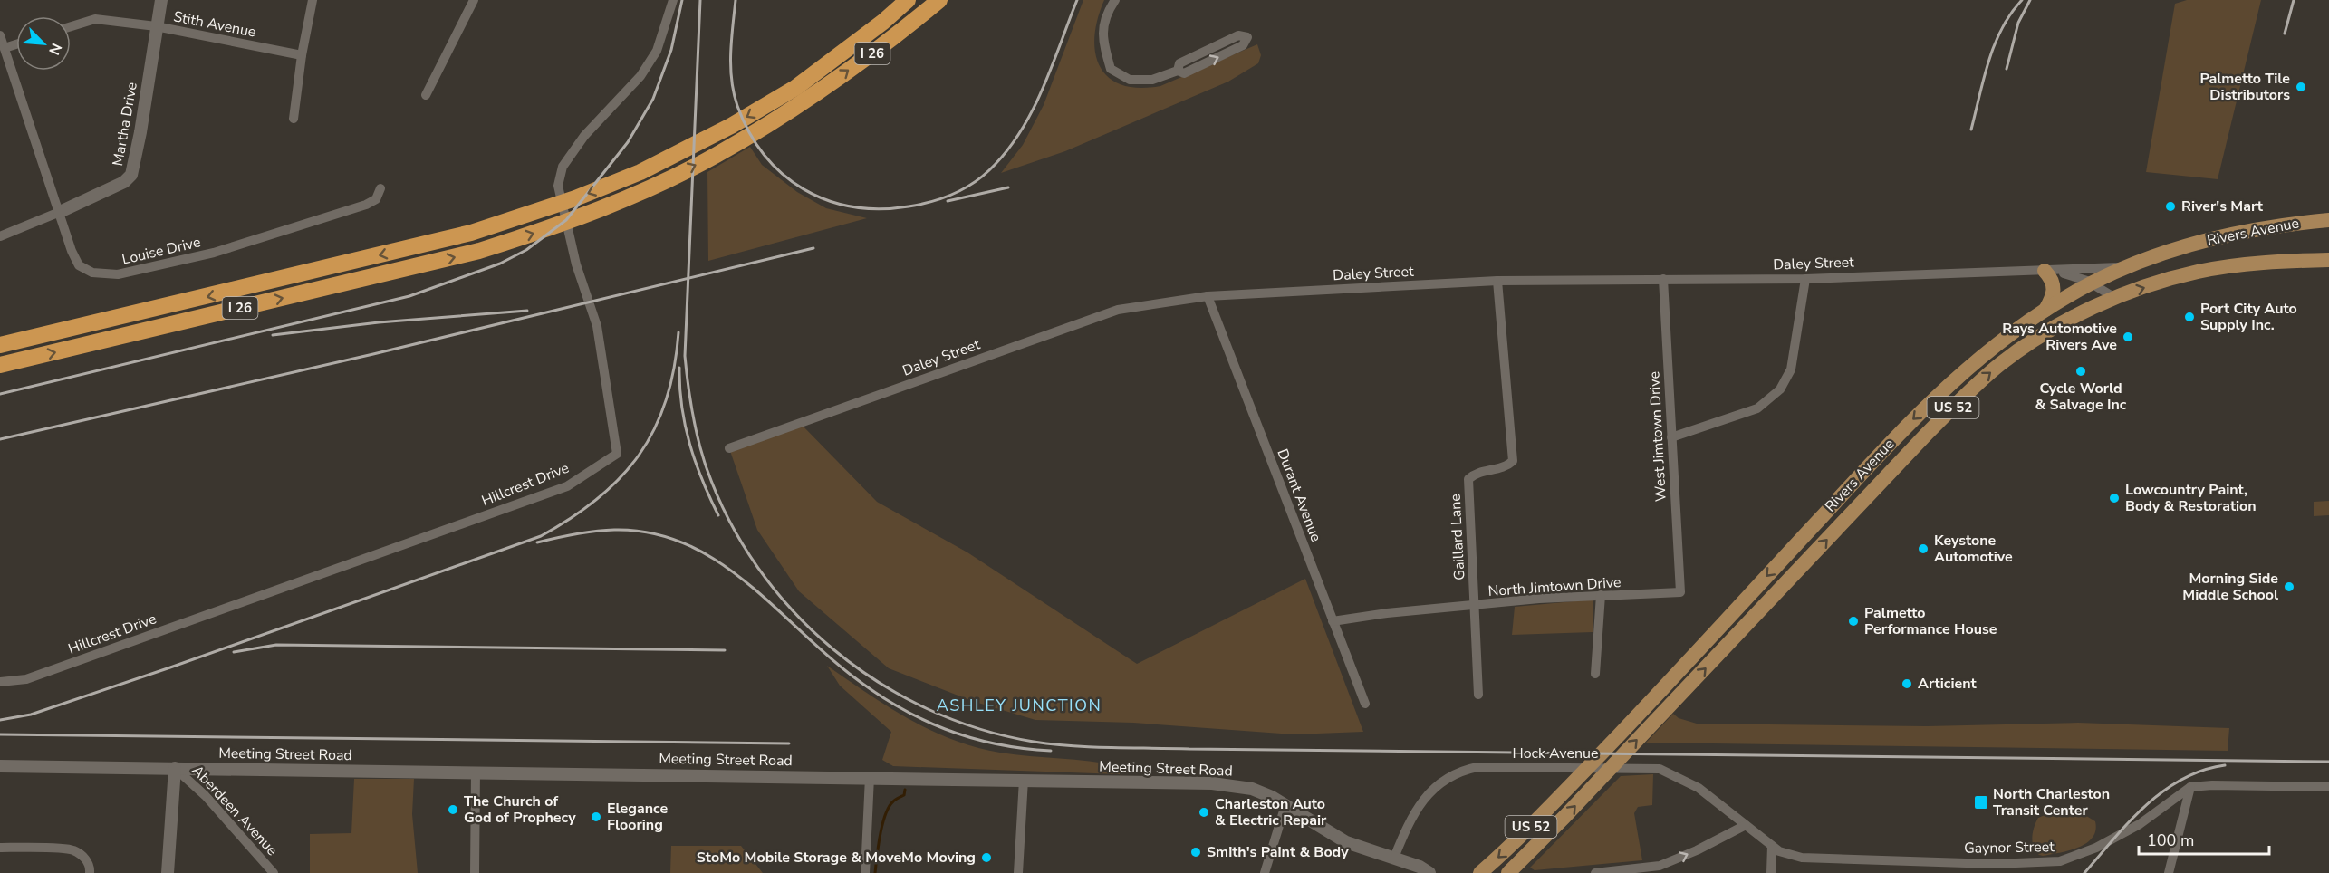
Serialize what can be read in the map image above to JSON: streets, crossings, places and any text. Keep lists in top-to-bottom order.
{
  "streets": {
    "highway": ["I 26"],
    "main road": ["Rivers Avenue", "US 52"],
    "street": [
      "Stith Avenue",
      "Martha Drive",
      "Louise Drive",
      "Daley Street",
      "West Jimtown Drive",
      "Hillcrest Drive",
      "Durant Avenue",
      "Gaillard Lane",
      "North Jimtown Drive",
      "Hock Avenue",
      "Meeting Street Road",
      "Aberdeen Avenue",
      "Gaynor Street"
    ]
  },
  "crossings": [
    ["Stith Avenue", "Martha Drive"],
    ["Martha Drive", "Louise Drive"],
    ["Rivers Avenue", "Daley Street"],
    ["Daley Street", "West Jimtown Drive"],
    ["Daley Street", "Durant Avenue"],
    ["Daley Street", "Gaillard Lane"],
    ["West Jimtown Drive", "North Jimtown Drive"],
    ["Durant Avenue", "North Jimtown Drive"],
    ["Gaillard Lane", "North Jimtown Drive"],
    ["Hock Avenue", "Meeting Street Road"],
    ["Hock Avenue", "Gaynor Street"],
    ["Meeting Street Road", "Aberdeen Avenue"]
  ],
  "districts": ["ASHLEY JUNCTION"],
  "places": {
    "other": [
      "Palmetto Tile Distributors",
      "River's Mart",
      "Port City Auto Supply Inc.",
      "Rays Automotive Rivers Ave",
      "Cycle World & Salvage Inc",
      "Lowcountry Paint, Body & Restoration",
      "Keystone Automotive",
      "Morning Side Middle School",
      "Palmetto Performance House",
      "Articient",
      "The Church of God of Prophecy",
      "Charleston Auto & Electric Repair",
      "Elegance Flooring",
      "Smith's Paint & Body",
      "StoMo Mobile Storage & MoveMo Moving"
    ],
    "transit": ["North Charleston Transit Center"]
  },
  "scale_bar": "100 m",
  "north": "bottom right"
}
